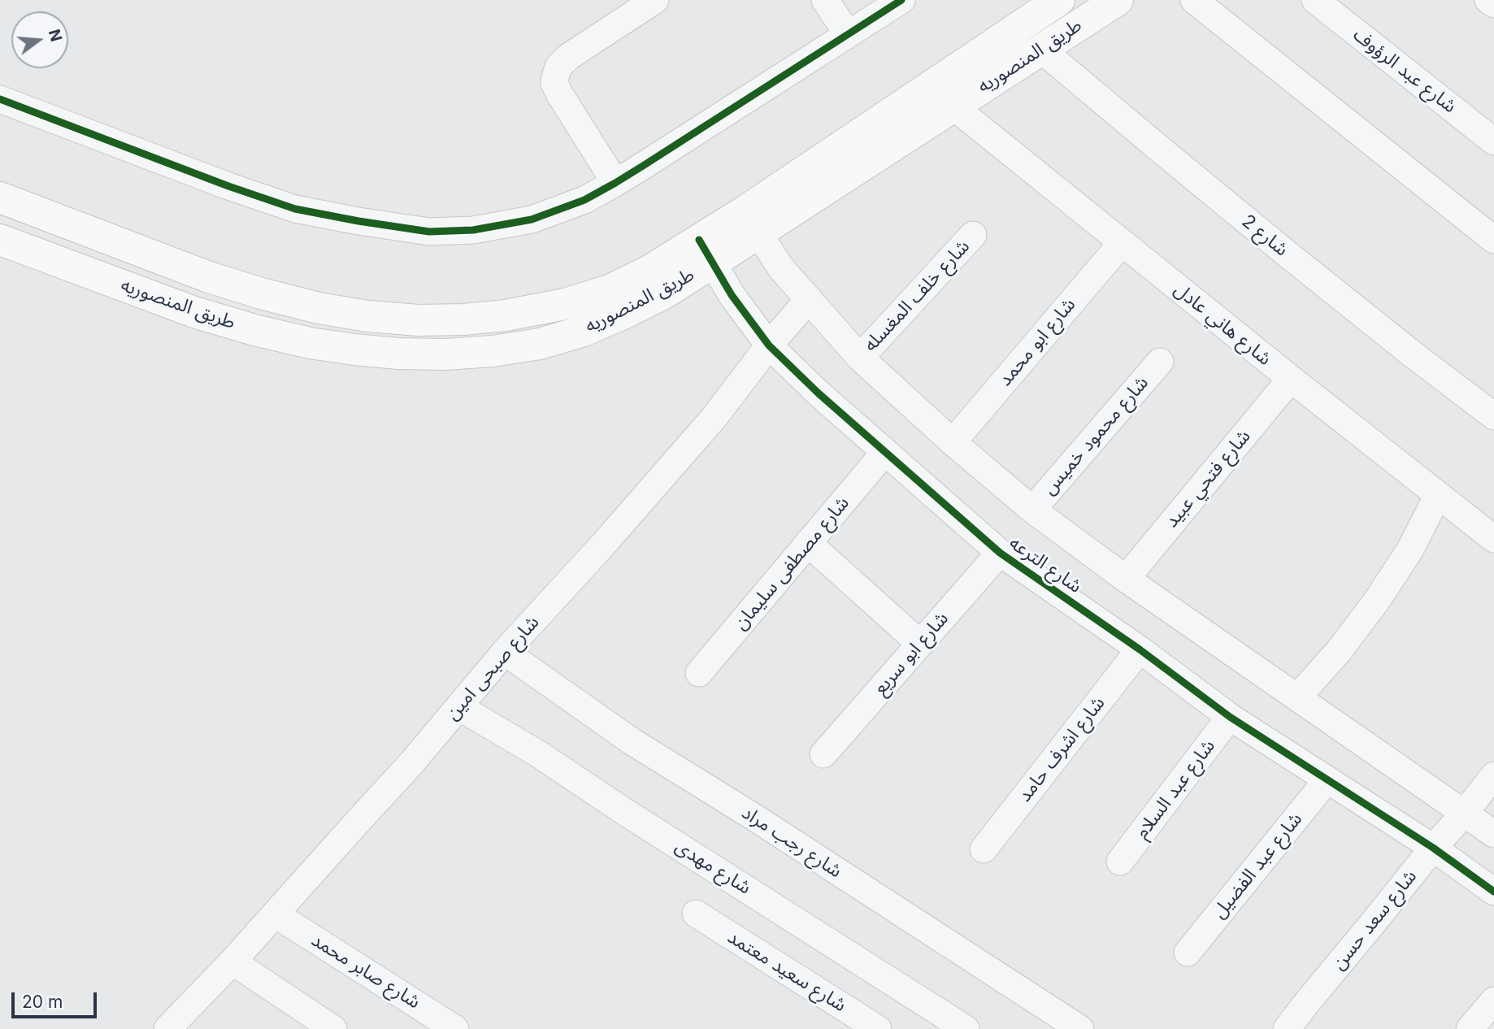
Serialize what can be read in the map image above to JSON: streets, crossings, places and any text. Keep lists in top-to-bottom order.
{
  "streets": {
    "main road": ["طريق المنصوريه"],
    "street": [
      "شارع عبد الرؤوف",
      "شارع 2",
      "شارع خلف المغسله",
      "شارع هاني عادل",
      "شارع ابو محمد",
      "شارع محمود خميس",
      "شارع فتحي عبيد",
      "شارع مصطفى سليمان",
      "شارع الترعه",
      "شارع ابو سريع",
      "شارع صبحى امين",
      "شارع اشرف حامد",
      "شارع عبد السلام",
      "شارع رجب مراد",
      "شارع عبد الفضيل",
      "شارع مهدى",
      "شارع سعد حسن",
      "شارع صابر محمد",
      "شارع سعيد معتمد"
    ]
  },
  "crossings": [
    ["طريق المنصوريه", "شارع 2"],
    ["طريق المنصوريه", "شارع هاني عادل"],
    ["طريق المنصوريه", "شارع الترعه"],
    ["شارع خلف المغسله", "شارع الترعه"],
    ["شارع هاني عادل", "شارع ابو محمد"],
    ["شارع هاني عادل", "شارع فتحي عبيد"],
    ["شارع ابو محمد", "شارع الترعه"],
    ["شارع محمود خميس", "شارع الترعه"],
    ["شارع فتحي عبيد", "شارع الترعه"],
    ["شارع مصطفى سليمان", "شارع الترعه"],
    ["شارع الترعه", "شارع ابو سريع"],
    ["شارع الترعه", "شارع صبحى امين"],
    ["شارع الترعه", "شارع اشرف حامد"],
    ["شارع الترعه", "شارع عبد السلام"],
    ["شارع الترعه", "شارع عبد الفضيل"],
    ["شارع الترعه", "شارع سعد حسن"],
    ["شارع صبحى امين", "شارع رجب مراد"],
    ["شارع صبحى امين", "شارع مهدى"],
    ["شارع صبحى امين", "شارع صابر محمد"]
  ],
  "scale_bar": "20 m",
  "north": "right"
}
